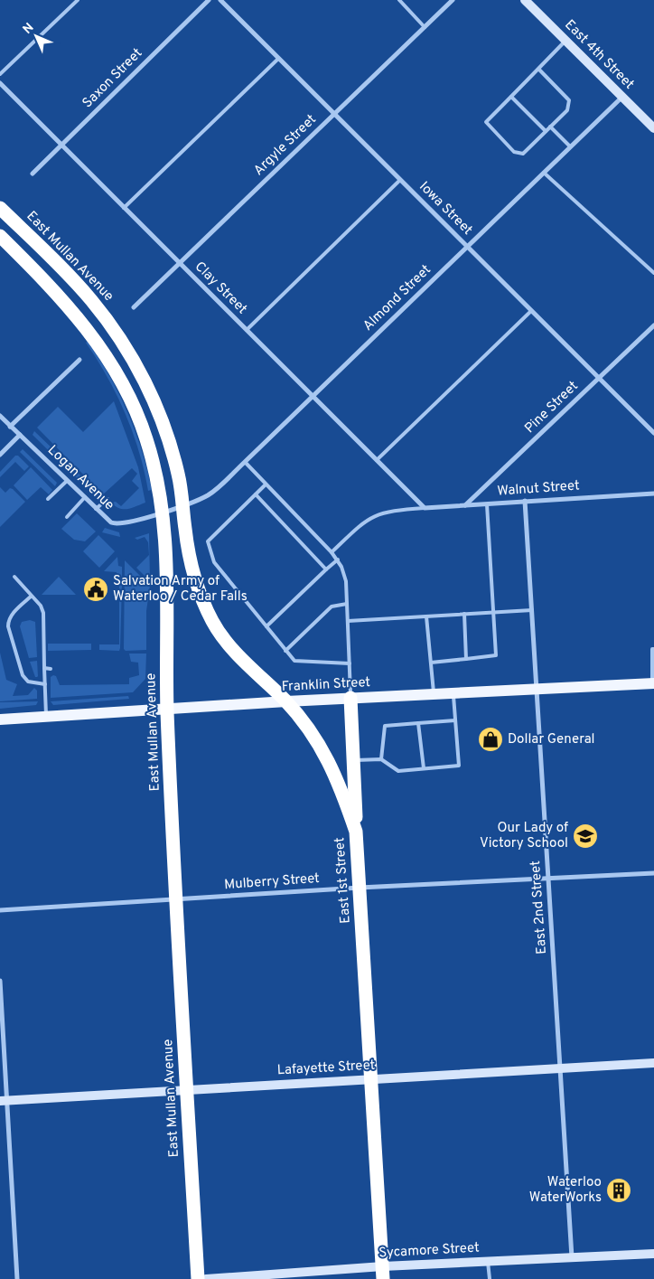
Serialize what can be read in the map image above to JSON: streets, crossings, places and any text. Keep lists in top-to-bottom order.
{
  "streets": {
    "highway": ["East Mullan Avenue", "East 1st Street"],
    "main road": ["Franklin Street"],
    "street": [
      "East 4th Street",
      "Saxon Street",
      "Argyle Street",
      "Iowa Street",
      "Clay Street",
      "Almond Street",
      "Pine Street",
      "Logan Avenue",
      "Walnut Street",
      "Mulberry Street",
      "East 2nd Street",
      "Lafayette Street",
      "Sycamore Street"
    ]
  },
  "crossings": [
    ["East 4th Street", "Almond Street"],
    ["Saxon Street", "Clay Street"],
    ["Argyle Street", "Iowa Street"],
    ["Argyle Street", "Clay Street"],
    ["Iowa Street", "Almond Street"],
    ["Iowa Street", "Pine Street"],
    ["East Mullan Avenue", "Almond Street"],
    ["East Mullan Avenue", "Logan Avenue"],
    ["East Mullan Avenue", "Franklin Street"],
    ["East Mullan Avenue", "East 1st Street"],
    ["East Mullan Avenue", "Mulberry Street"],
    ["East Mullan Avenue", "Lafayette Street"],
    ["Clay Street", "Almond Street"],
    ["Clay Street", "Walnut Street"],
    ["Almond Street", "Logan Avenue"],
    ["Almond Street", "East 1st Street"],
    ["Pine Street", "Walnut Street"],
    ["Logan Avenue", "East 1st Street"],
    ["Walnut Street", "East 2nd Street"],
    ["Franklin Street", "East 1st Street"],
    ["Franklin Street", "East 2nd Street"],
    ["East 1st Street", "Mulberry Street"],
    ["East 1st Street", "Lafayette Street"],
    ["East 1st Street", "Sycamore Street"],
    ["Mulberry Street", "East 2nd Street"],
    ["East 2nd Street", "Lafayette Street"],
    ["East 2nd Street", "Sycamore Street"]
  ],
  "places": {
    "public building": ["Salvation Army of Waterloo / Cedar Falls"],
    "shop": ["Dollar General"],
    "school or university": ["Our Lady of Victory School"],
    "building": ["Waterloo WaterWorks"]
  },
  "north": "top left"
}
